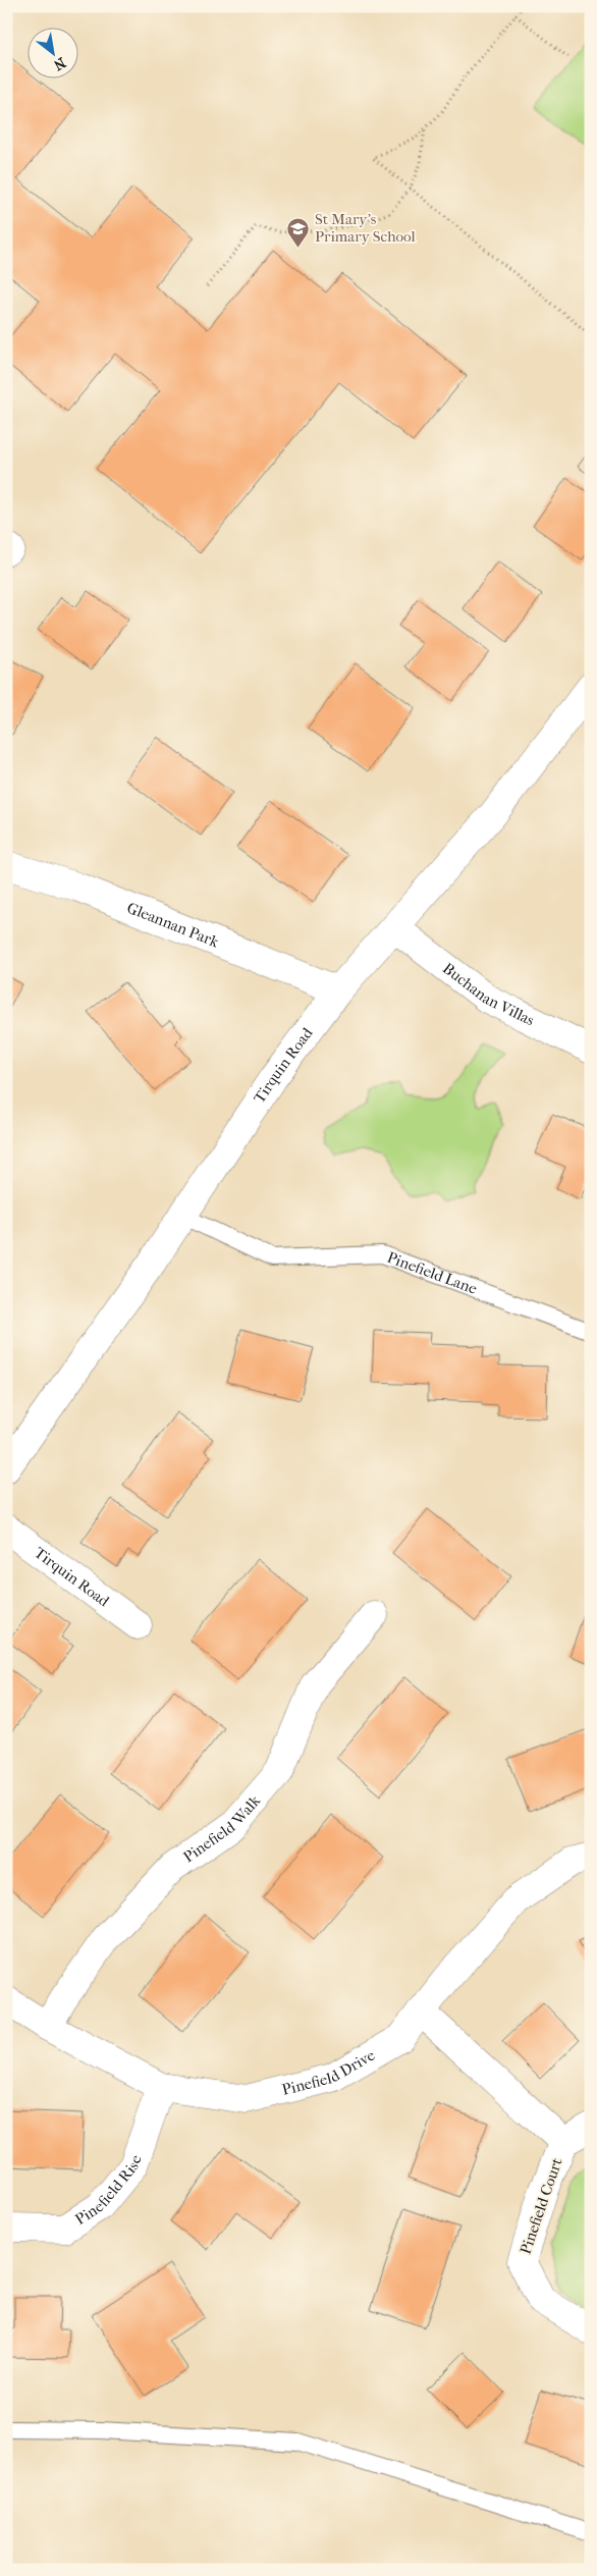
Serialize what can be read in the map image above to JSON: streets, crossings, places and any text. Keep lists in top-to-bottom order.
{
  "streets": {
    "street": [
      "Gleannan Park",
      "Buchanan Villas",
      "Tirquin Road",
      "Pinefield Walk",
      "Pinefield Drive",
      "Pinefield Rise",
      "Pinefield Court"
    ],
    "lane": ["Pinefield Lane"]
  },
  "crossings": [
    ["Gleannan Park", "Tirquin Road"],
    ["Buchanan Villas", "Tirquin Road"],
    ["Tirquin Road", "Pinefield Lane"],
    ["Pinefield Walk", "Pinefield Drive"],
    ["Pinefield Drive", "Pinefield Rise"],
    ["Pinefield Drive", "Pinefield Court"]
  ],
  "places": {
    "school or university": ["St Mary's Primary School"]
  },
  "north": "bottom right"
}
